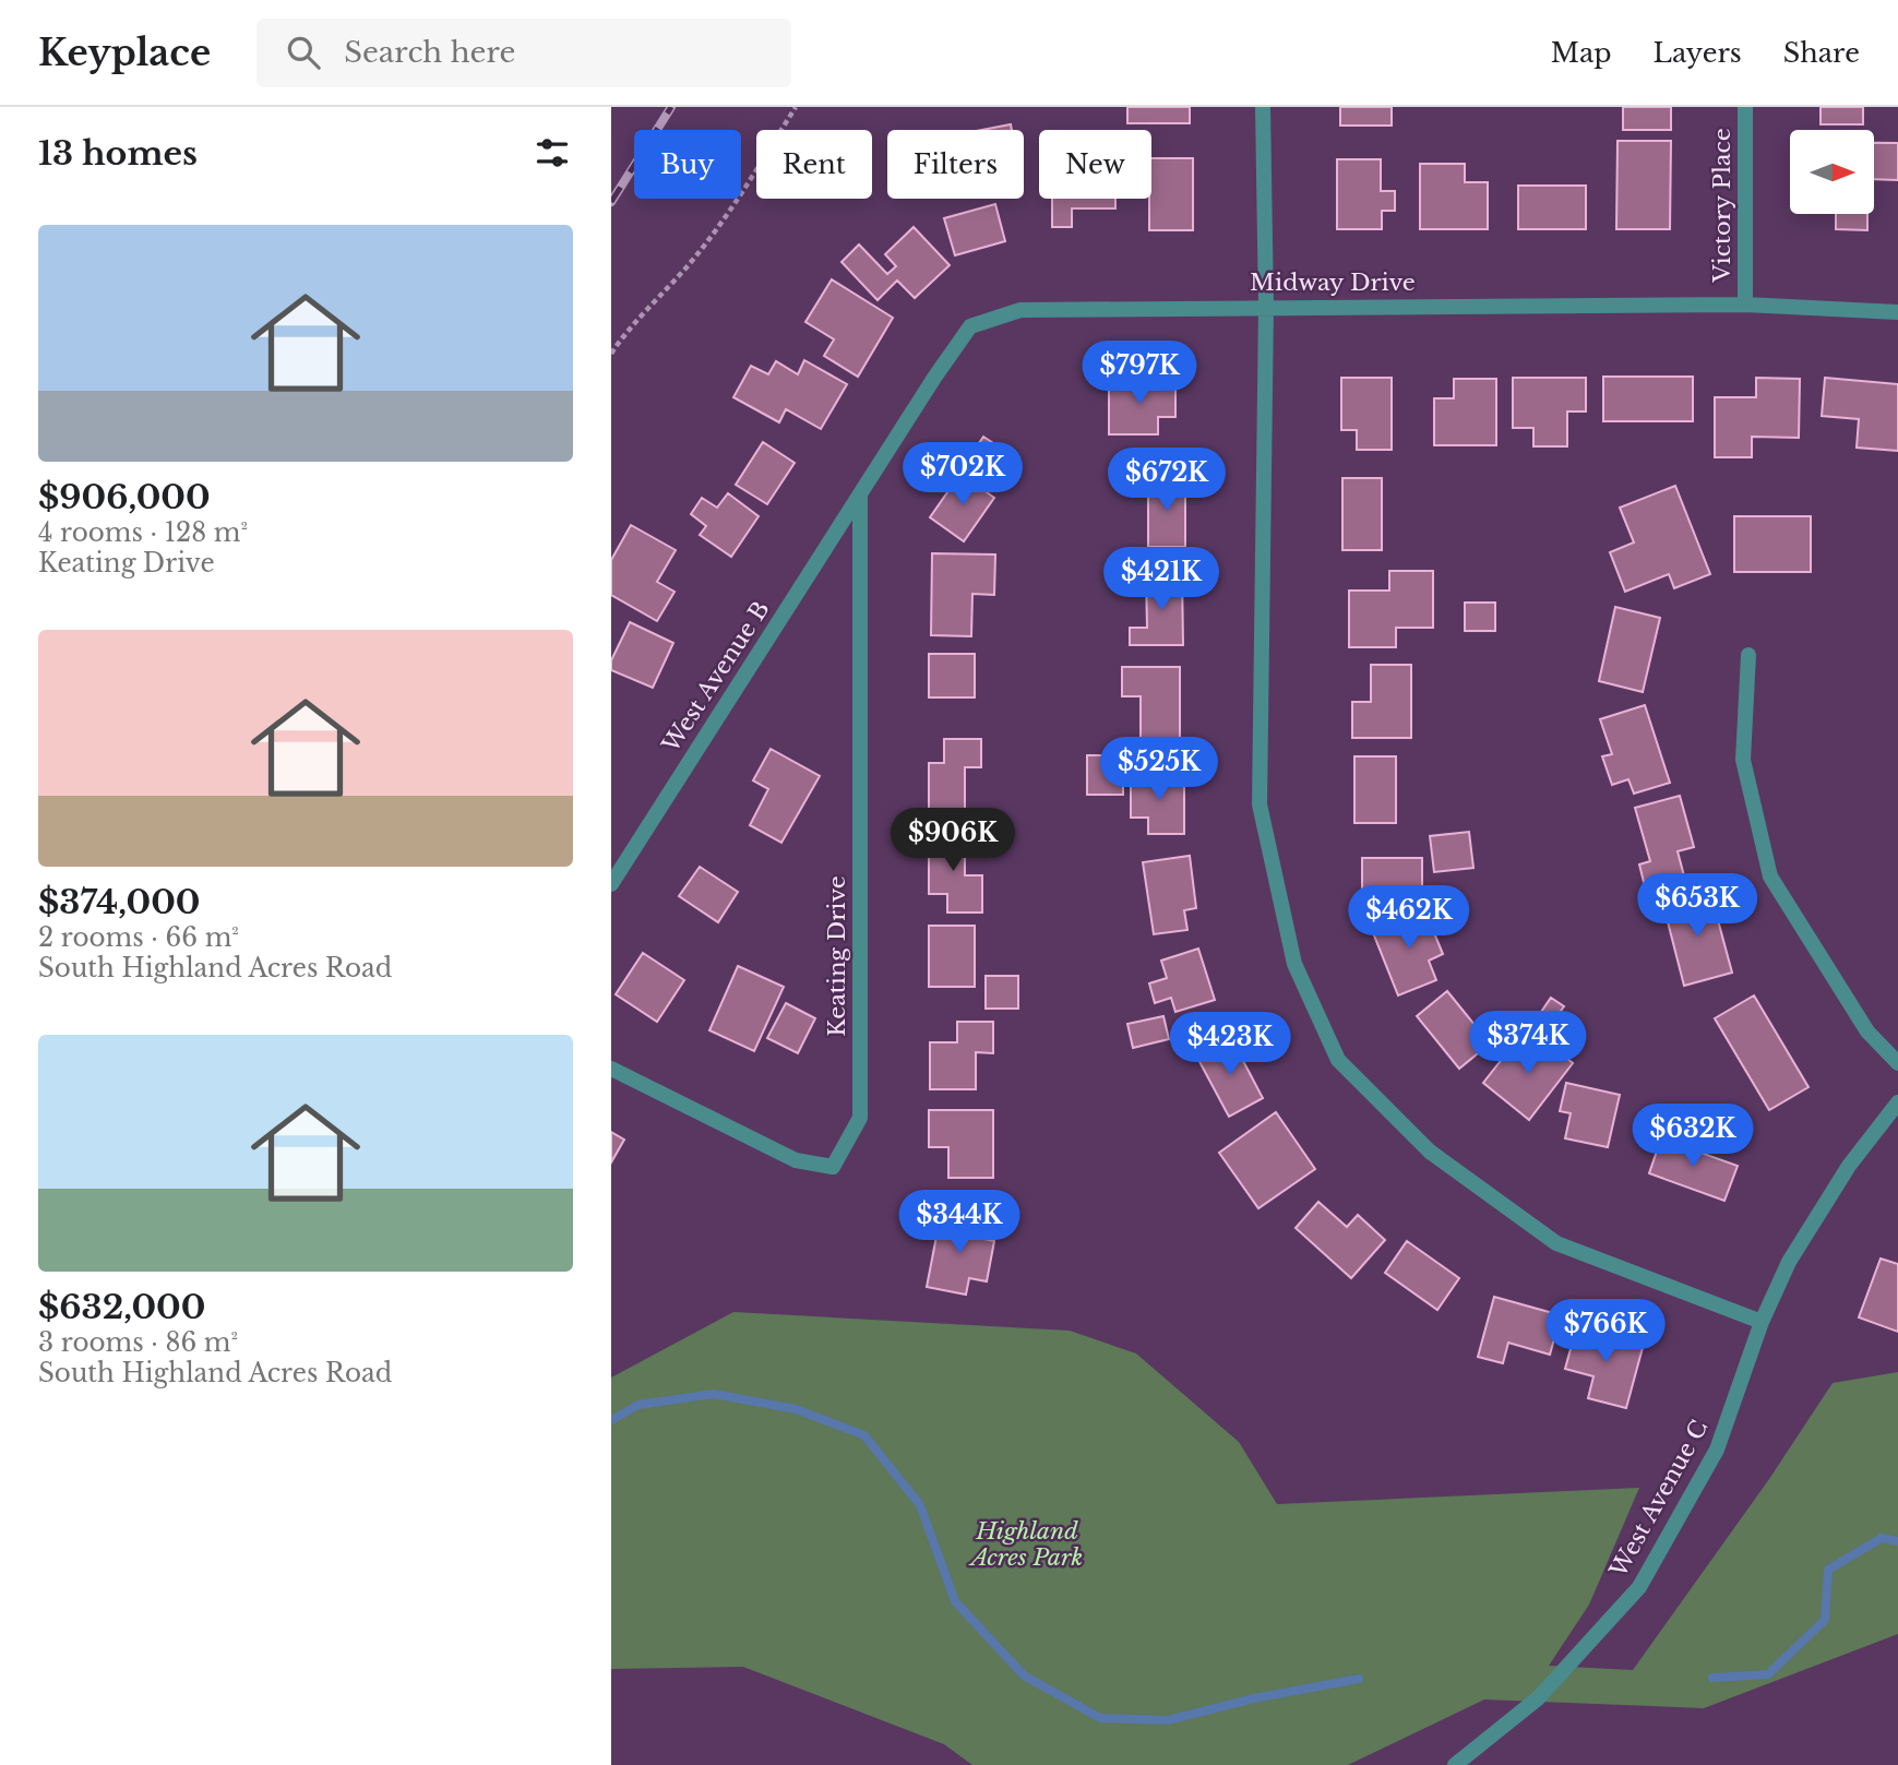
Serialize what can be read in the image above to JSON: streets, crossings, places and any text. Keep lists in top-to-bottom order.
{
  "streets": {
    "street": [
      "Victory Place",
      "Midway Drive",
      "West Avenue B",
      "Keating Drive",
      "West Avenue C"
    ]
  },
  "crossings": [
    ["Victory Place", "Midway Drive"],
    ["Midway Drive", "West Avenue B"],
    ["Midway Drive", "Keating Drive"],
    ["West Avenue B", "Keating Drive"]
  ],
  "parks": ["Highland Acres Park"],
  "north": "right",
  "page": {
    "header": "Keyplace",
    "search": "Search here",
    "nav": ["Map", "Layers", "Share"],
    "heading": "13 homes",
    "chip": [
      "Buy",
      "Rent",
      "Filters",
      "New"
    ],
    "list": [
      {
        "name": "$906,000",
        "note": "4 rooms · 128 m² · Keating Drive"
      },
      {
        "name": "$374,000",
        "note": "2 rooms · 66 m² · South Highland Acres Road"
      },
      {
        "name": "$632,000",
        "note": "3 rooms · 86 m² · South Highland Acres Road"
      }
    ],
    "price": [
      "$797K",
      "$702K",
      "$672K",
      "$421K",
      "$525K",
      "$906K",
      "$653K",
      "$462K",
      "$374K",
      "$423K",
      "$632K",
      "$344K",
      "$766K"
    ]
  }
}
